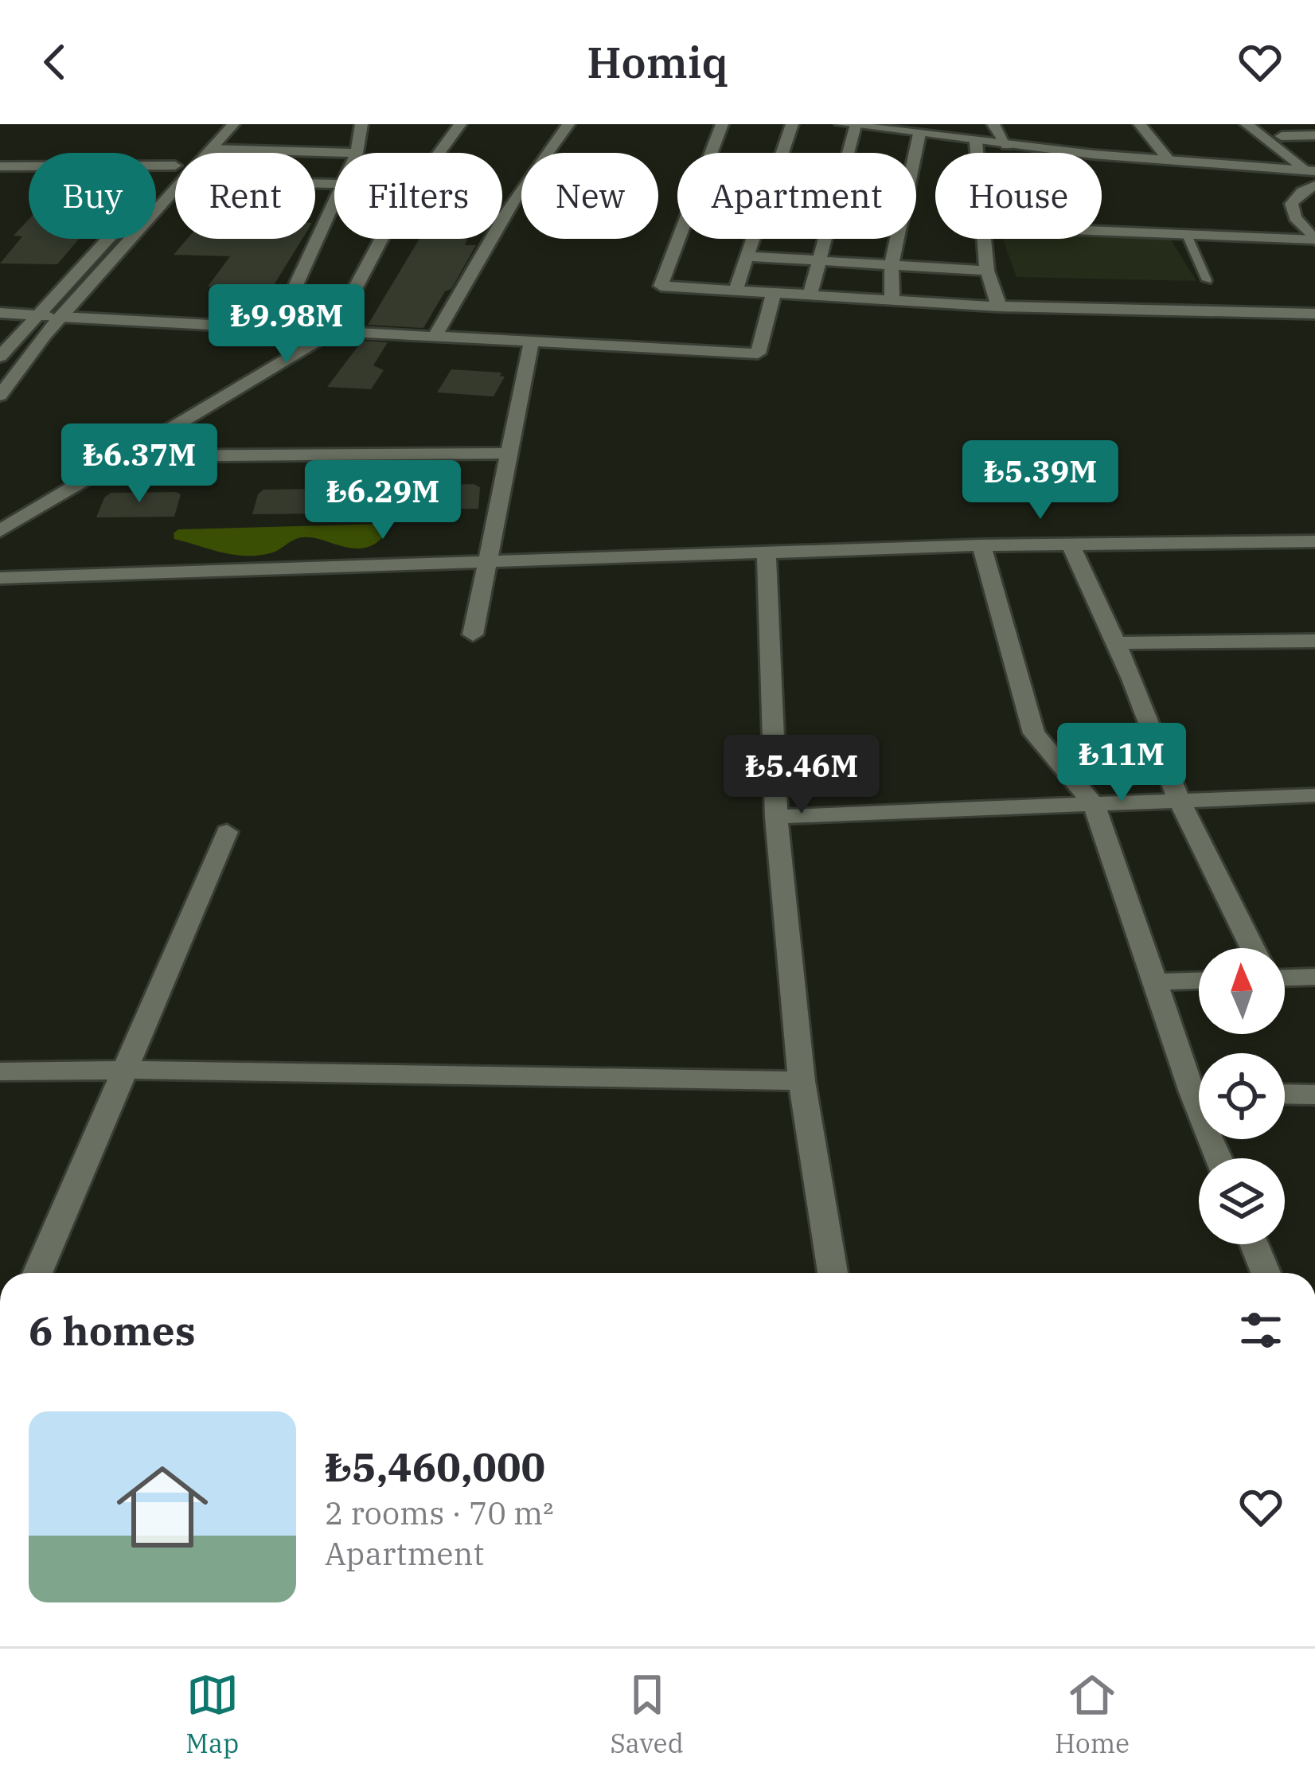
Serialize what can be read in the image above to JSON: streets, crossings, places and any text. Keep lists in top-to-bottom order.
{
  "north": "top",
  "page": {
    "header": "Homiq",
    "chip": [
      "Buy",
      "Rent",
      "Filters",
      "New",
      "Apartment",
      "House"
    ],
    "price": [
      "₺9.98M",
      "₺6.37M",
      "₺5.39M",
      "₺6.29M",
      "₺11M",
      "₺5.46M"
    ],
    "heading": "6 homes",
    "list": [
      {
        "name": "₺5,460,000",
        "note": "2 rooms · 70 m² · Apartment"
      }
    ],
    "tabs": ["Map", "Saved", "Home"]
  }
}
